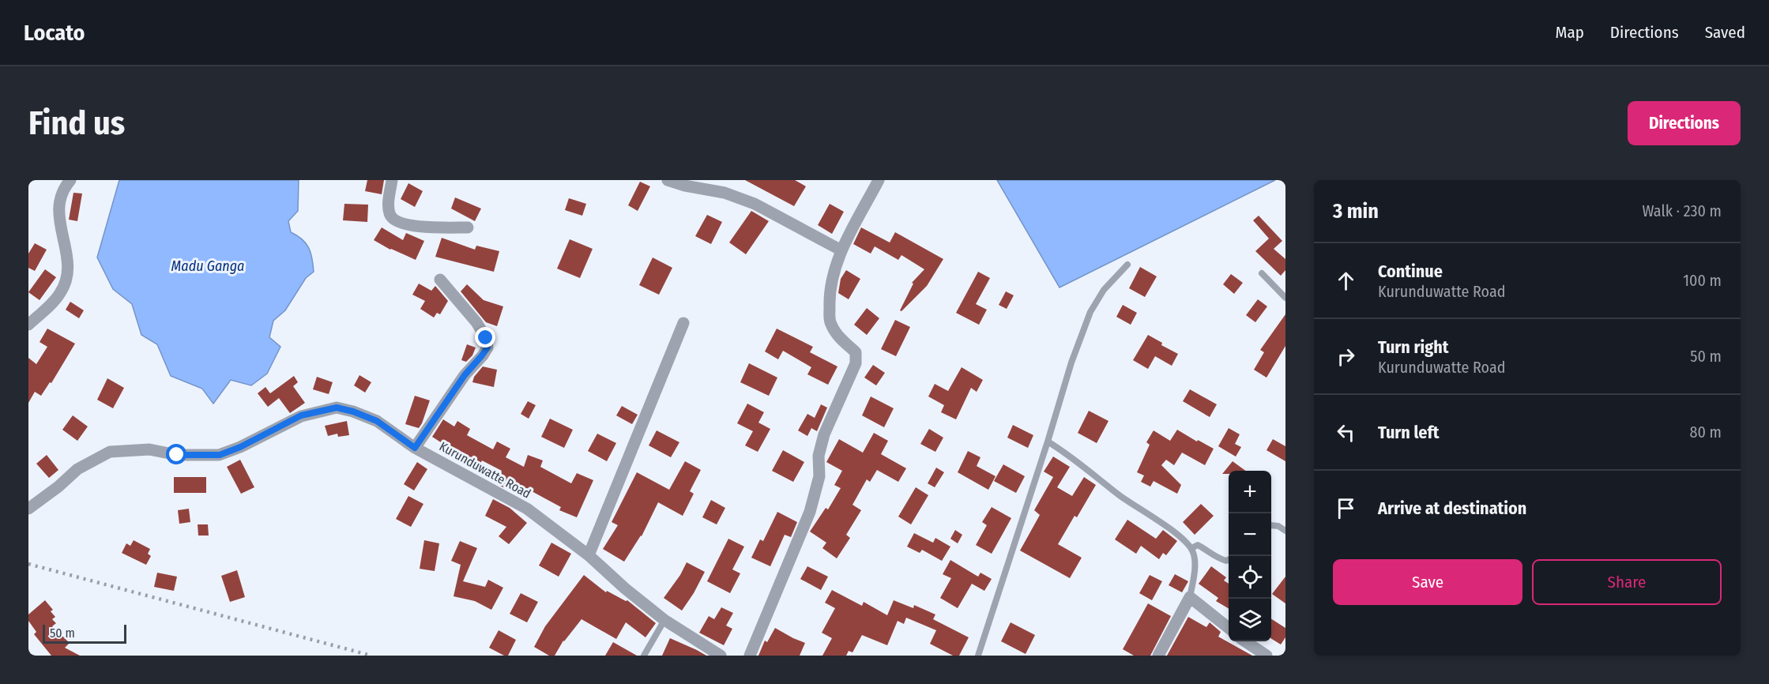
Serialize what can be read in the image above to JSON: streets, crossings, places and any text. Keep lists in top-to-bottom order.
{
  "streets": {
    "street": ["Kurunduwatte Road"]
  },
  "water": ["Madu Ganga"],
  "scale_bar": "50 m",
  "page": {
    "header": "Locato",
    "nav": ["Map", "Directions", "Saved"],
    "buttons": [
      "Directions",
      ["Save", "Share"]
    ],
    "title": "Find us",
    "heading": ["3 min", "Walk · 230 m"],
    "list": [
      ["Continue", "Kurunduwatte Road", "100 m"],
      ["Turn right", "Kurunduwatte Road", "50 m"],
      ["Turn left", "80 m"],
      "Arrive at destination"
    ],
    "map_buttons": ["+", "−"],
    "scale": "50 m"
  }
}
